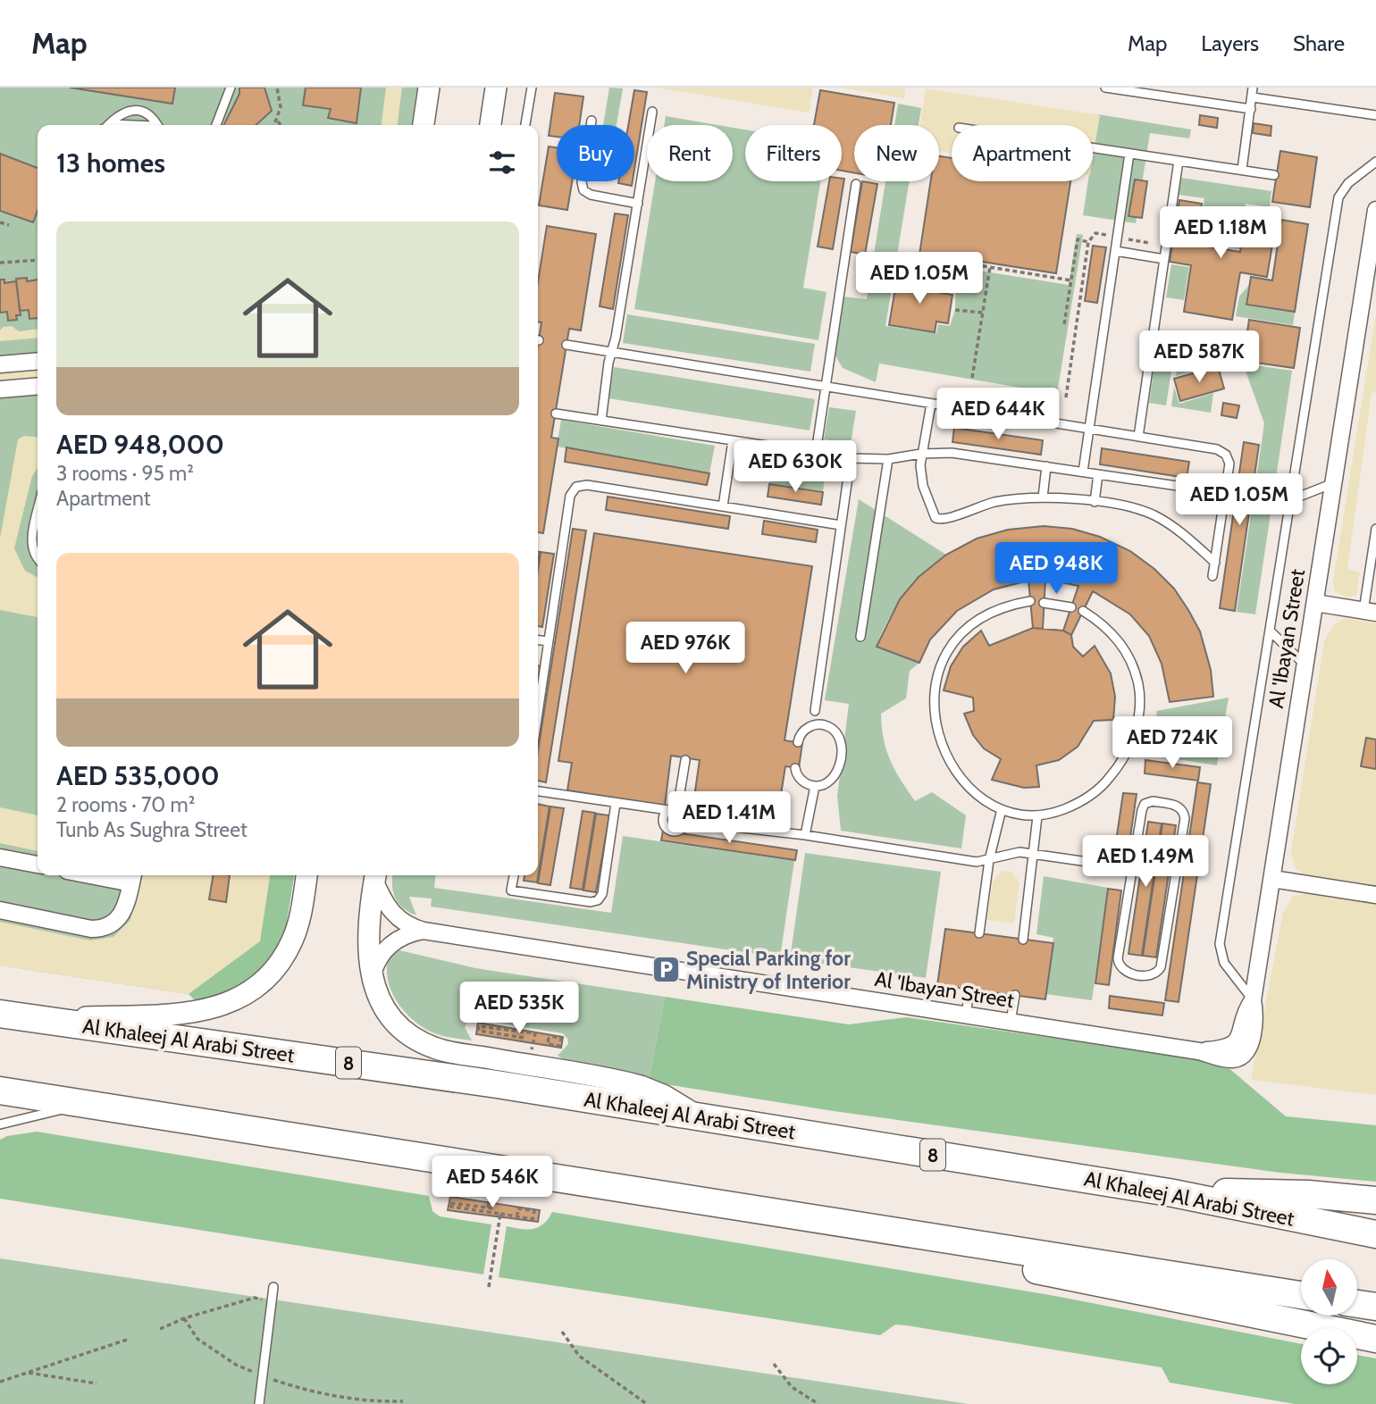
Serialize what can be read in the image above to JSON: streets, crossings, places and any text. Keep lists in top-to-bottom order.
{
  "streets": {
    "highway": ["Al Khaleej Al Arabi Street", "8"],
    "street": ["Al 'Ibayan Street"]
  },
  "places": {
    "parking": ["Special Parking for Ministry of Interior"]
  },
  "north": "top",
  "page": {
    "header": "Map",
    "nav": ["Map", "Layers", "Share"],
    "chip": [
      "Buy",
      "Rent",
      "Filters",
      "New",
      "Apartment"
    ],
    "heading": "13 homes",
    "list": [
      {
        "name": "AED 948,000",
        "note": "3 rooms · 95 m² · Apartment"
      },
      {
        "name": "AED 535,000",
        "note": "2 rooms · 70 m² · Tunb As Sughra Street"
      }
    ],
    "price": [
      "AED 1.18M",
      "AED 1.05M",
      "AED 587K",
      "AED 644K",
      "AED 630K",
      "AED 1.05M",
      "AED 948K",
      "AED 976K",
      "AED 724K",
      "AED 1.41M",
      "AED 1.49M",
      "AED 535K",
      "AED 546K"
    ]
  }
}
